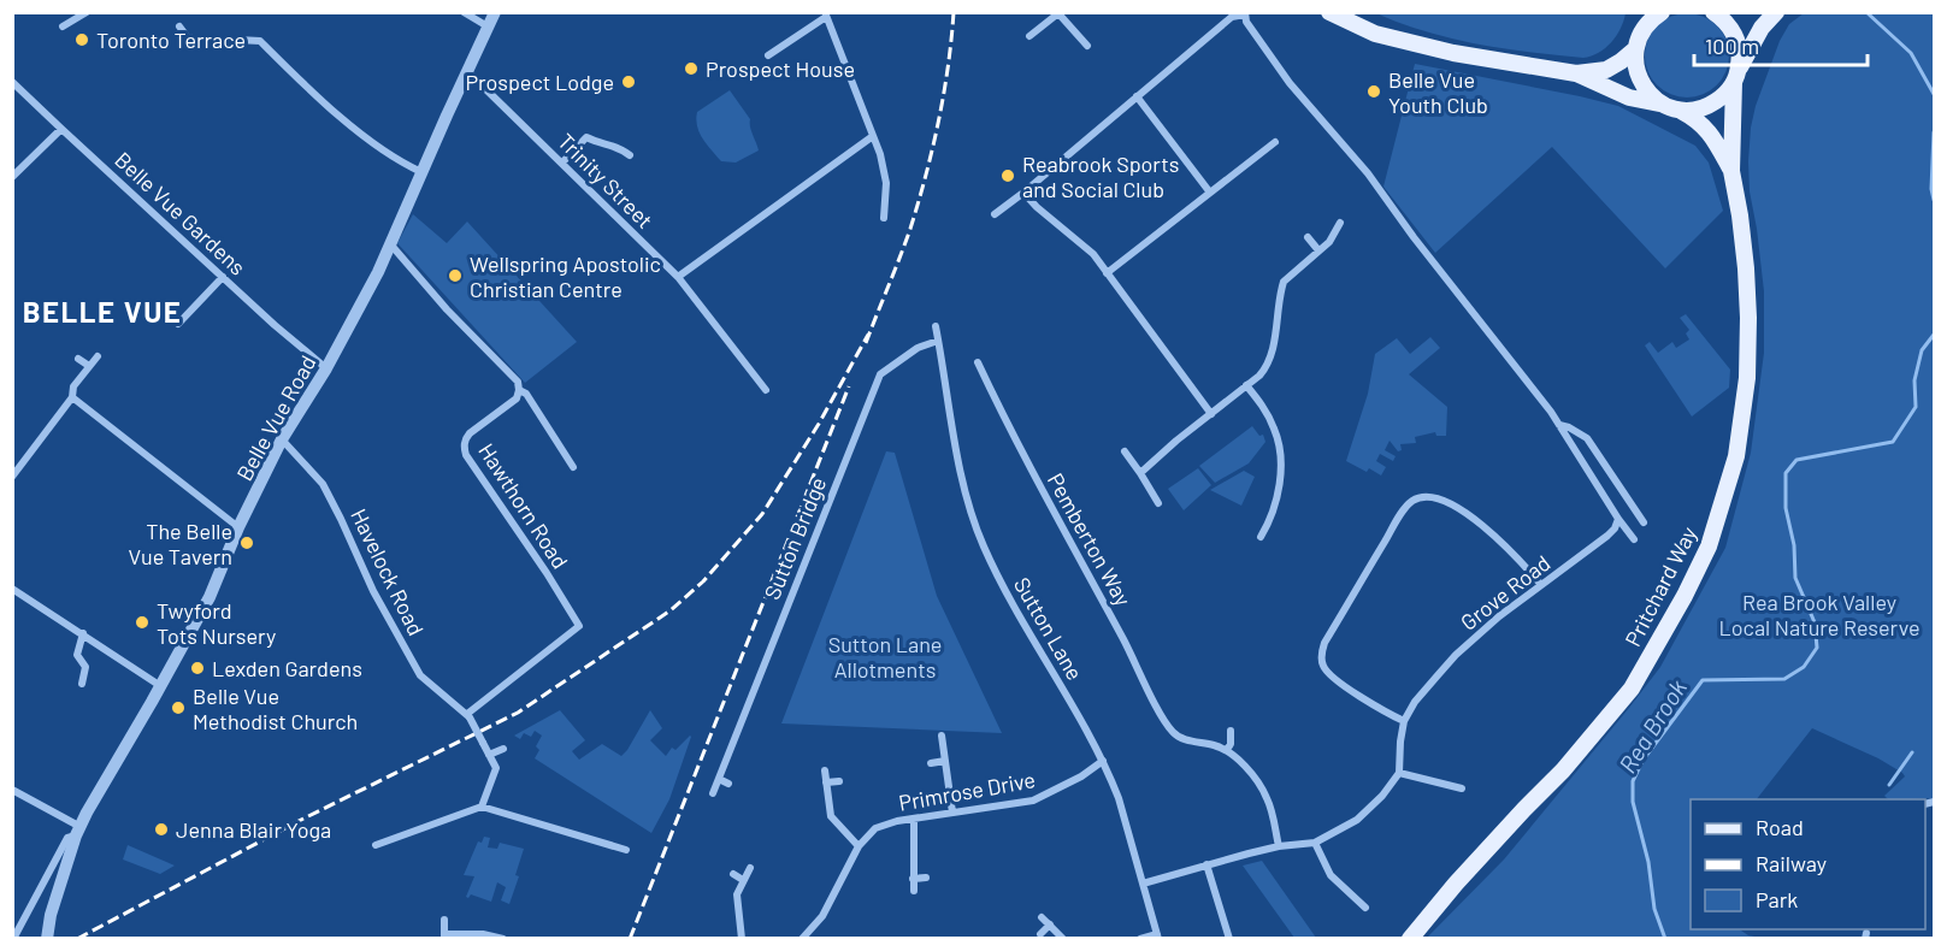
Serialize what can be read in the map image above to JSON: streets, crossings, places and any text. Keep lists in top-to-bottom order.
{
  "streets": {
    "main road": ["Pritchard Way"],
    "street": [
      "Trinity Street",
      "Belle Vue Gardens",
      "Belle Vue Road",
      "Hawthorn Road",
      "Sutton Bridge",
      "Pemberton Way",
      "Havelock Road",
      "Grove Road",
      "Sutton Lane",
      "Primrose Drive"
    ]
  },
  "crossings": [
    ["Trinity Street", "Belle Vue Road"],
    ["Belle Vue Gardens", "Belle Vue Road"],
    ["Belle Vue Road", "Havelock Road"],
    ["Hawthorn Road", "Havelock Road"],
    ["Sutton Bridge", "Sutton Lane"],
    ["Sutton Lane", "Primrose Drive"]
  ],
  "districts": ["BELLE VUE"],
  "water": ["Rea Brook"],
  "parks": ["Rea Brook Valley Local Nature Reserve", "Sutton Lane Allotments"],
  "places": [
    "Toronto Terrace",
    "Prospect House",
    "Prospect Lodge",
    "Belle Vue Youth Club",
    "Reabrook Sports and Social Club",
    "Wellspring Apostolic Christian Centre",
    "The Belle Vue Tavern",
    "Twyford Tots Nursery",
    "Lexden Gardens",
    "Belle Vue Methodist Church",
    "Jenna Blair Yoga"
  ],
  "legend": ["Road", "Railway", "Park"],
  "scale_bar": "100 m"
}
